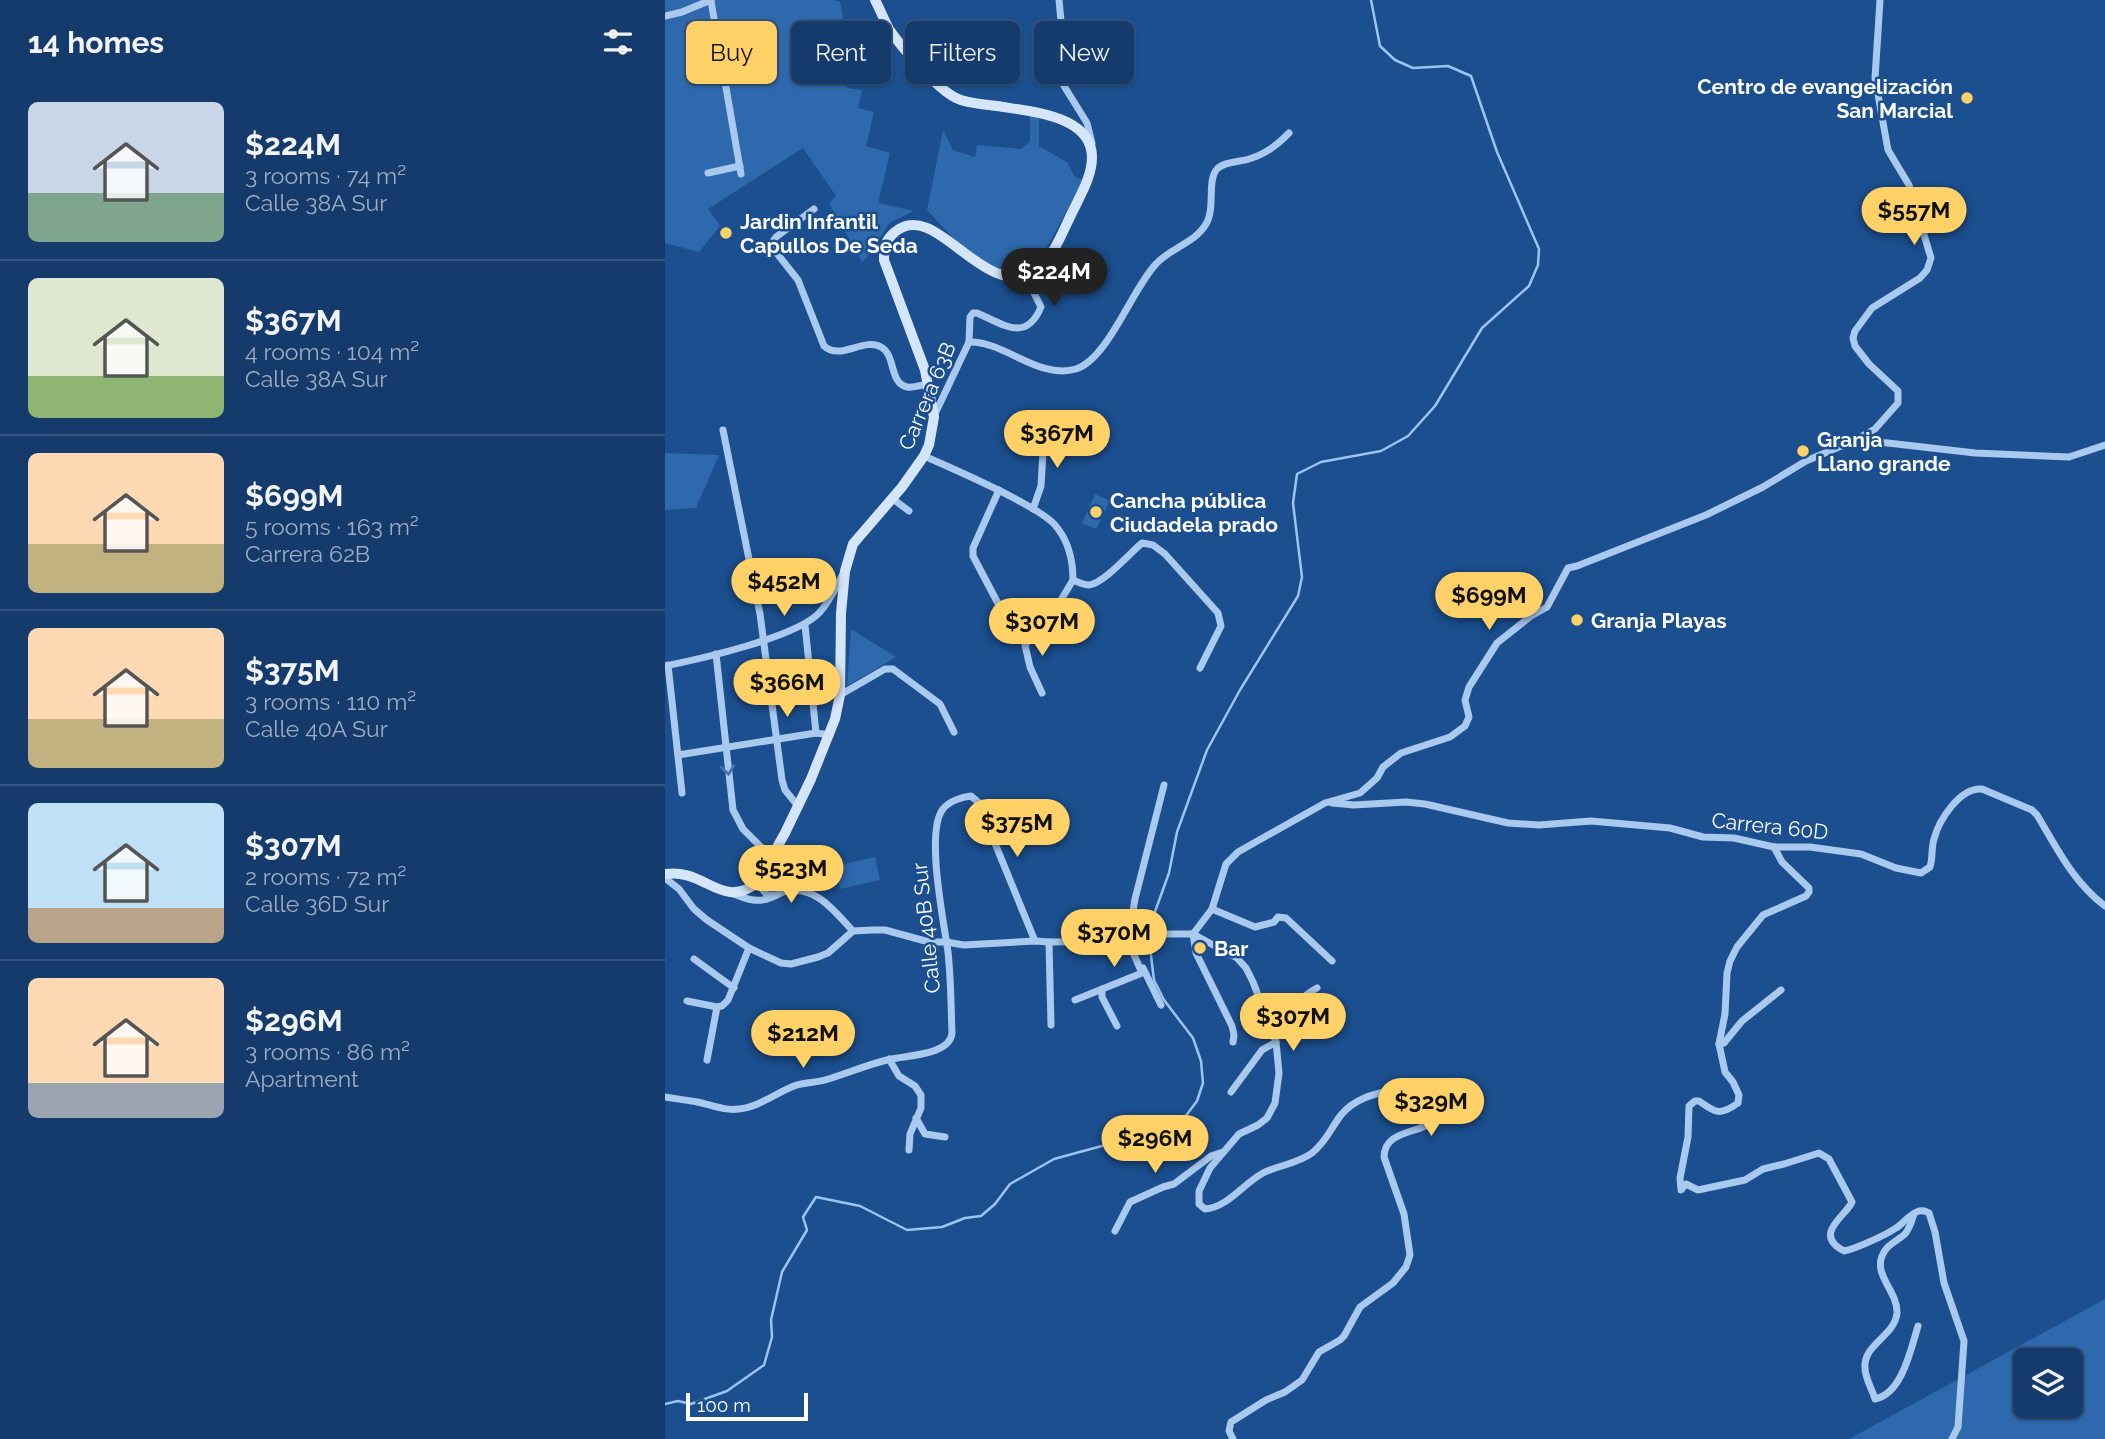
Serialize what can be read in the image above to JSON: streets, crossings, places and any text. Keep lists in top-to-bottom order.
{
  "streets": {
    "main road": ["Carrera 63B"],
    "street": ["Carrera 60D", "Calle 40B Sur"]
  },
  "places": [
    "Centro de evangelización San Marcial",
    "Jardin Infantil Capullos De Seda",
    "Granja Llano grande",
    "Cancha pública Ciudadela prado",
    "Granja Playas",
    "Bar"
  ],
  "scale_bar": "100 m",
  "page": {
    "heading": "14 homes",
    "chip": [
      "Buy",
      "Rent",
      "Filters",
      "New"
    ],
    "list": [
      {
        "name": "$224M",
        "note": "3 rooms · 74 m² · Calle 38A Sur"
      },
      {
        "name": "$367M",
        "note": "4 rooms · 104 m² · Calle 38A Sur"
      },
      {
        "name": "$699M",
        "note": "5 rooms · 163 m² · Carrera 62B"
      },
      {
        "name": "$375M",
        "note": "3 rooms · 110 m² · Calle 40A Sur"
      },
      {
        "name": "$307M",
        "note": "2 rooms · 72 m² · Calle 36D Sur"
      },
      {
        "name": "$296M",
        "note": "3 rooms · 86 m² · Apartment"
      }
    ],
    "price": [
      "$557M",
      "$224M",
      "$367M",
      "$452M",
      "$699M",
      "$307M",
      "$366M",
      "$375M",
      "$523M",
      "$370M",
      "$307M",
      "$212M",
      "$329M",
      "$296M"
    ],
    "scale": "100 m"
  }
}
